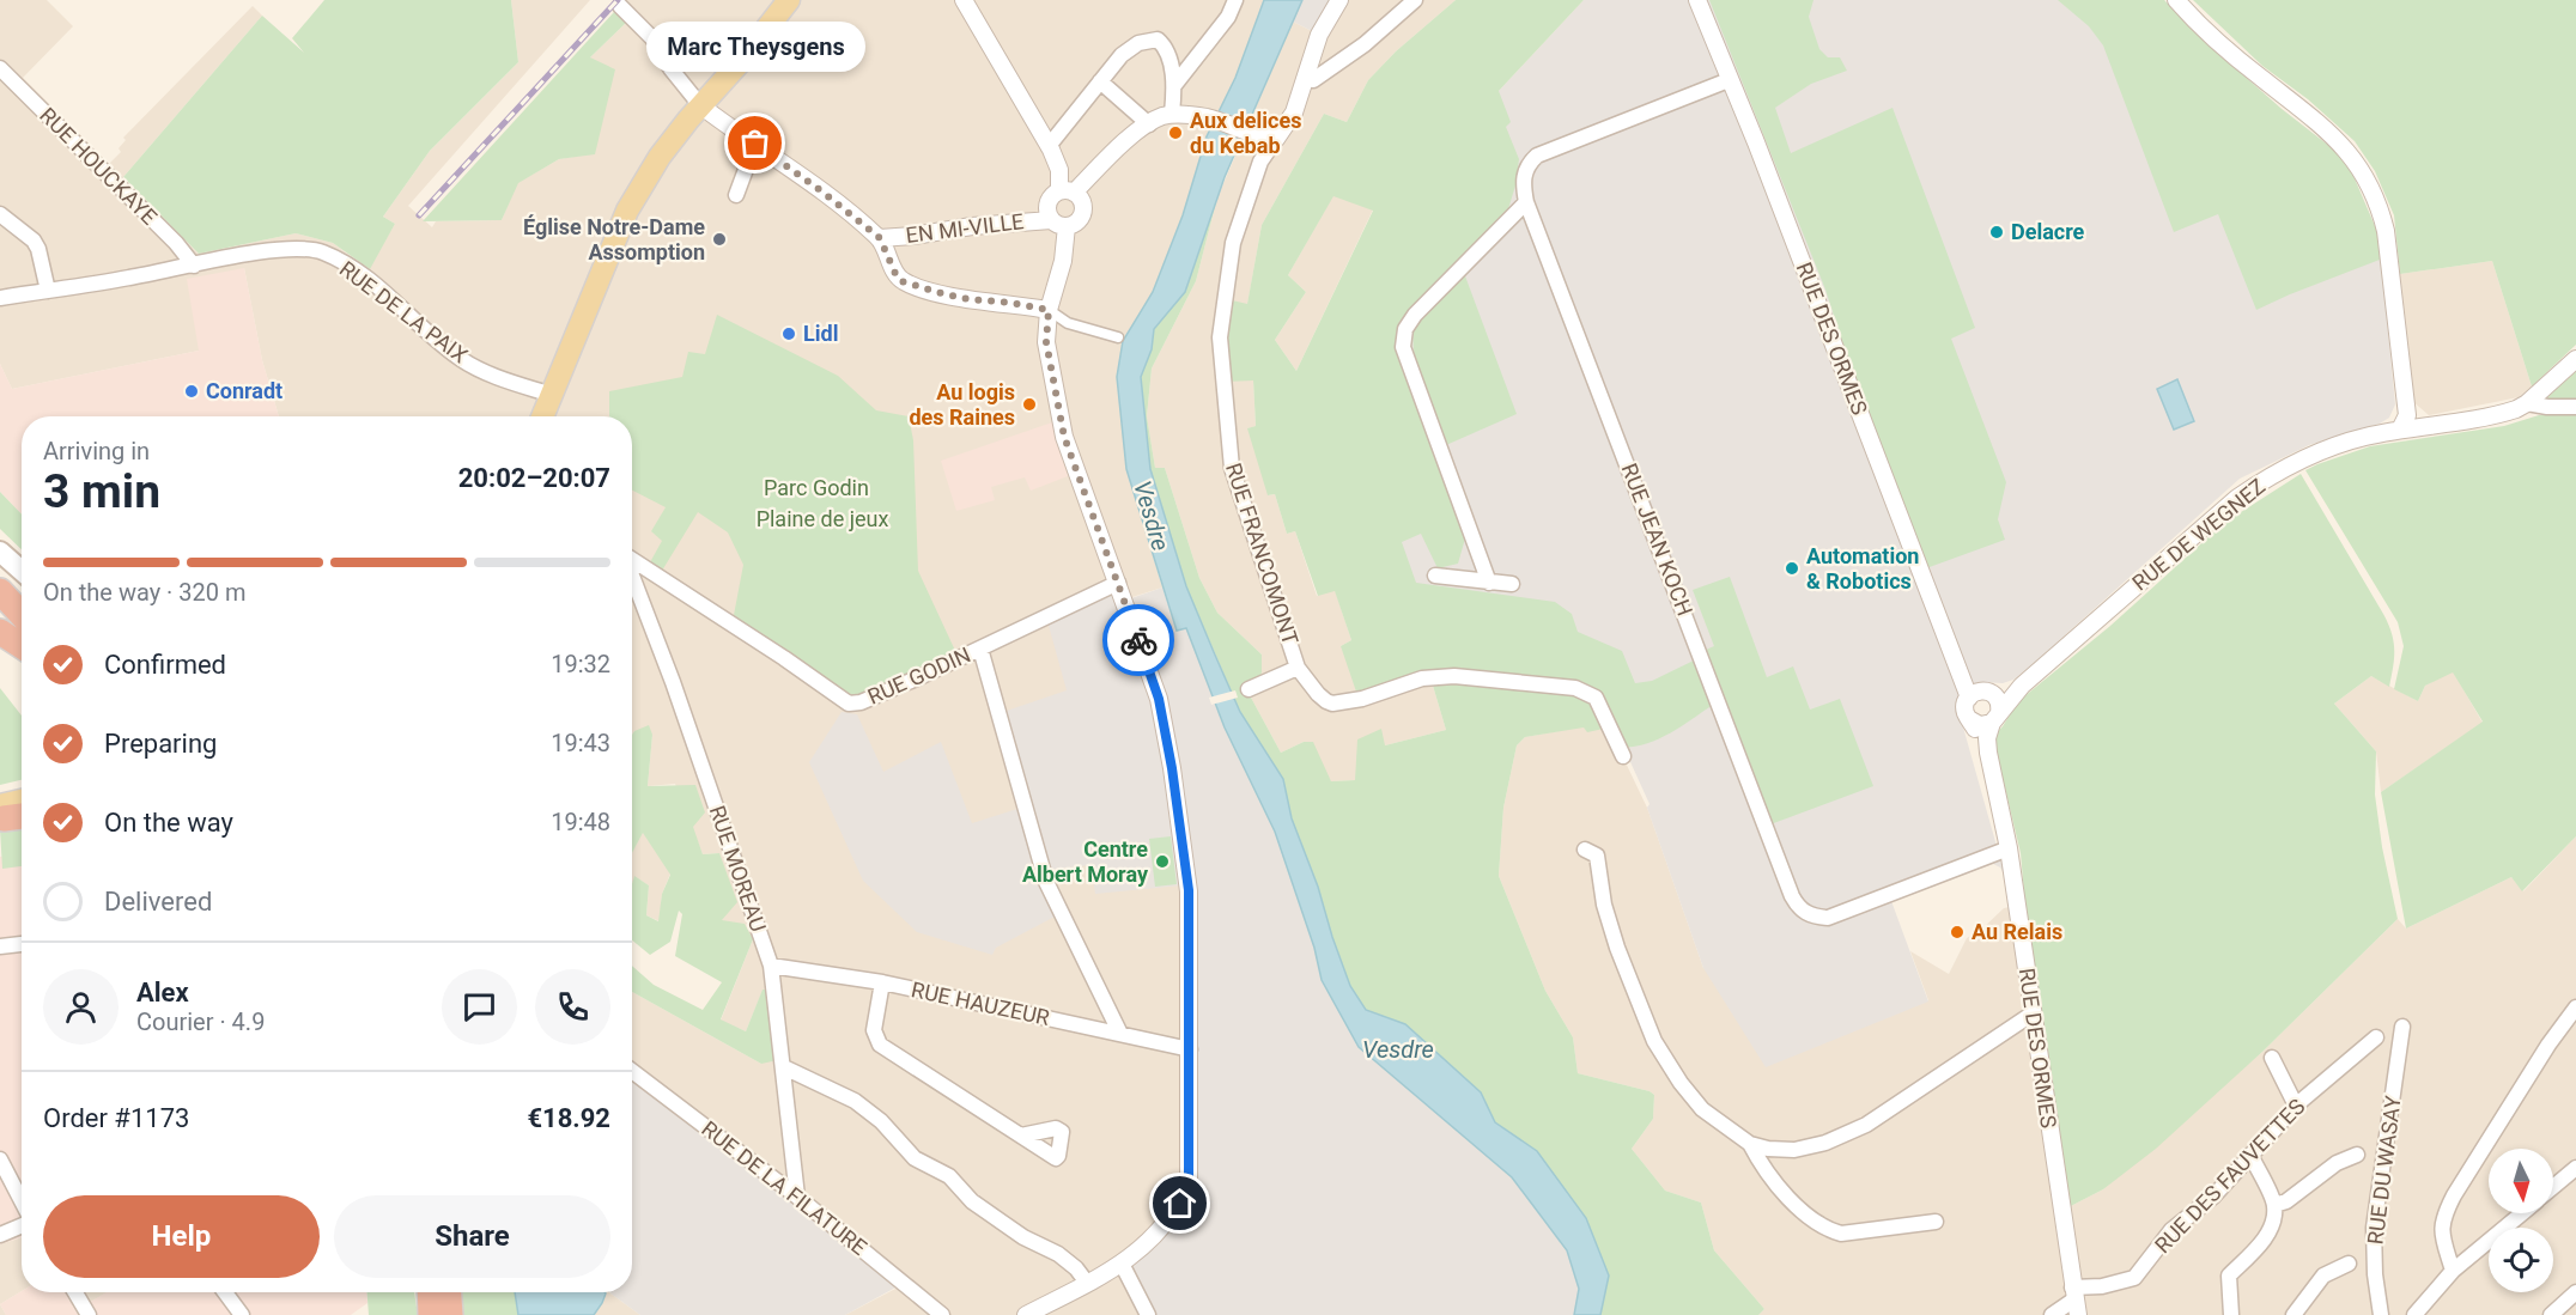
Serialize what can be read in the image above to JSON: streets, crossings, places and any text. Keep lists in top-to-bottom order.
{
  "streets": {
    "street": [
      "RUE HOUCKAYE",
      "EN MI-VILLE",
      "RUE DE LA PAIX",
      "RUE DES ORMES",
      "RUE DE WEGNEZ",
      "RUE JEAN KOCH",
      "RUE FRANCOMONT",
      "RUE GODIN",
      "RUE MOREAU",
      "RUE HAUZEUR",
      "RUE DU WASAY",
      "RUE DES FAUVETTES",
      "RUE DE LA FILATURE"
    ]
  },
  "crossings": [
    ["RUE HOUCKAYE", "RUE DE LA PAIX"],
    ["RUE DES ORMES", "RUE DE WEGNEZ"],
    ["RUE DES ORMES", "RUE JEAN KOCH"],
    ["RUE DES ORMES", "RUE DES FAUVETTES"],
    ["RUE MOREAU", "RUE HAUZEUR"],
    ["RUE MOREAU", "RUE DE LA FILATURE"]
  ],
  "water": ["Vesdre"],
  "parks": ["Parc Godin", "Plaine de jeux"],
  "places": [
    "Aux delices du Kebab",
    "Marc Theysgens",
    "Delacre",
    "Église Notre-Dame Assomption",
    "Lidl",
    "Conradt",
    "Au logis des Raines",
    "Automation & Robotics",
    "Centre Albert Moray",
    "Au Relais"
  ],
  "north": "bottom",
  "page": {
    "bubble": "Marc Theysgens",
    "heading": ["3 min", "Arriving in", "20:02–20:07"],
    "panel": [
      "Alex",
      "Courier · 4.9",
      "Order #1173",
      "€18.92"
    ],
    "bar": "On the way · 320 m",
    "list": [
      ["Confirmed", "19:32"],
      ["Preparing", "19:43"],
      ["On the way", "19:48"],
      "Delivered"
    ],
    "buttons": ["Help", "Share"]
  }
}
